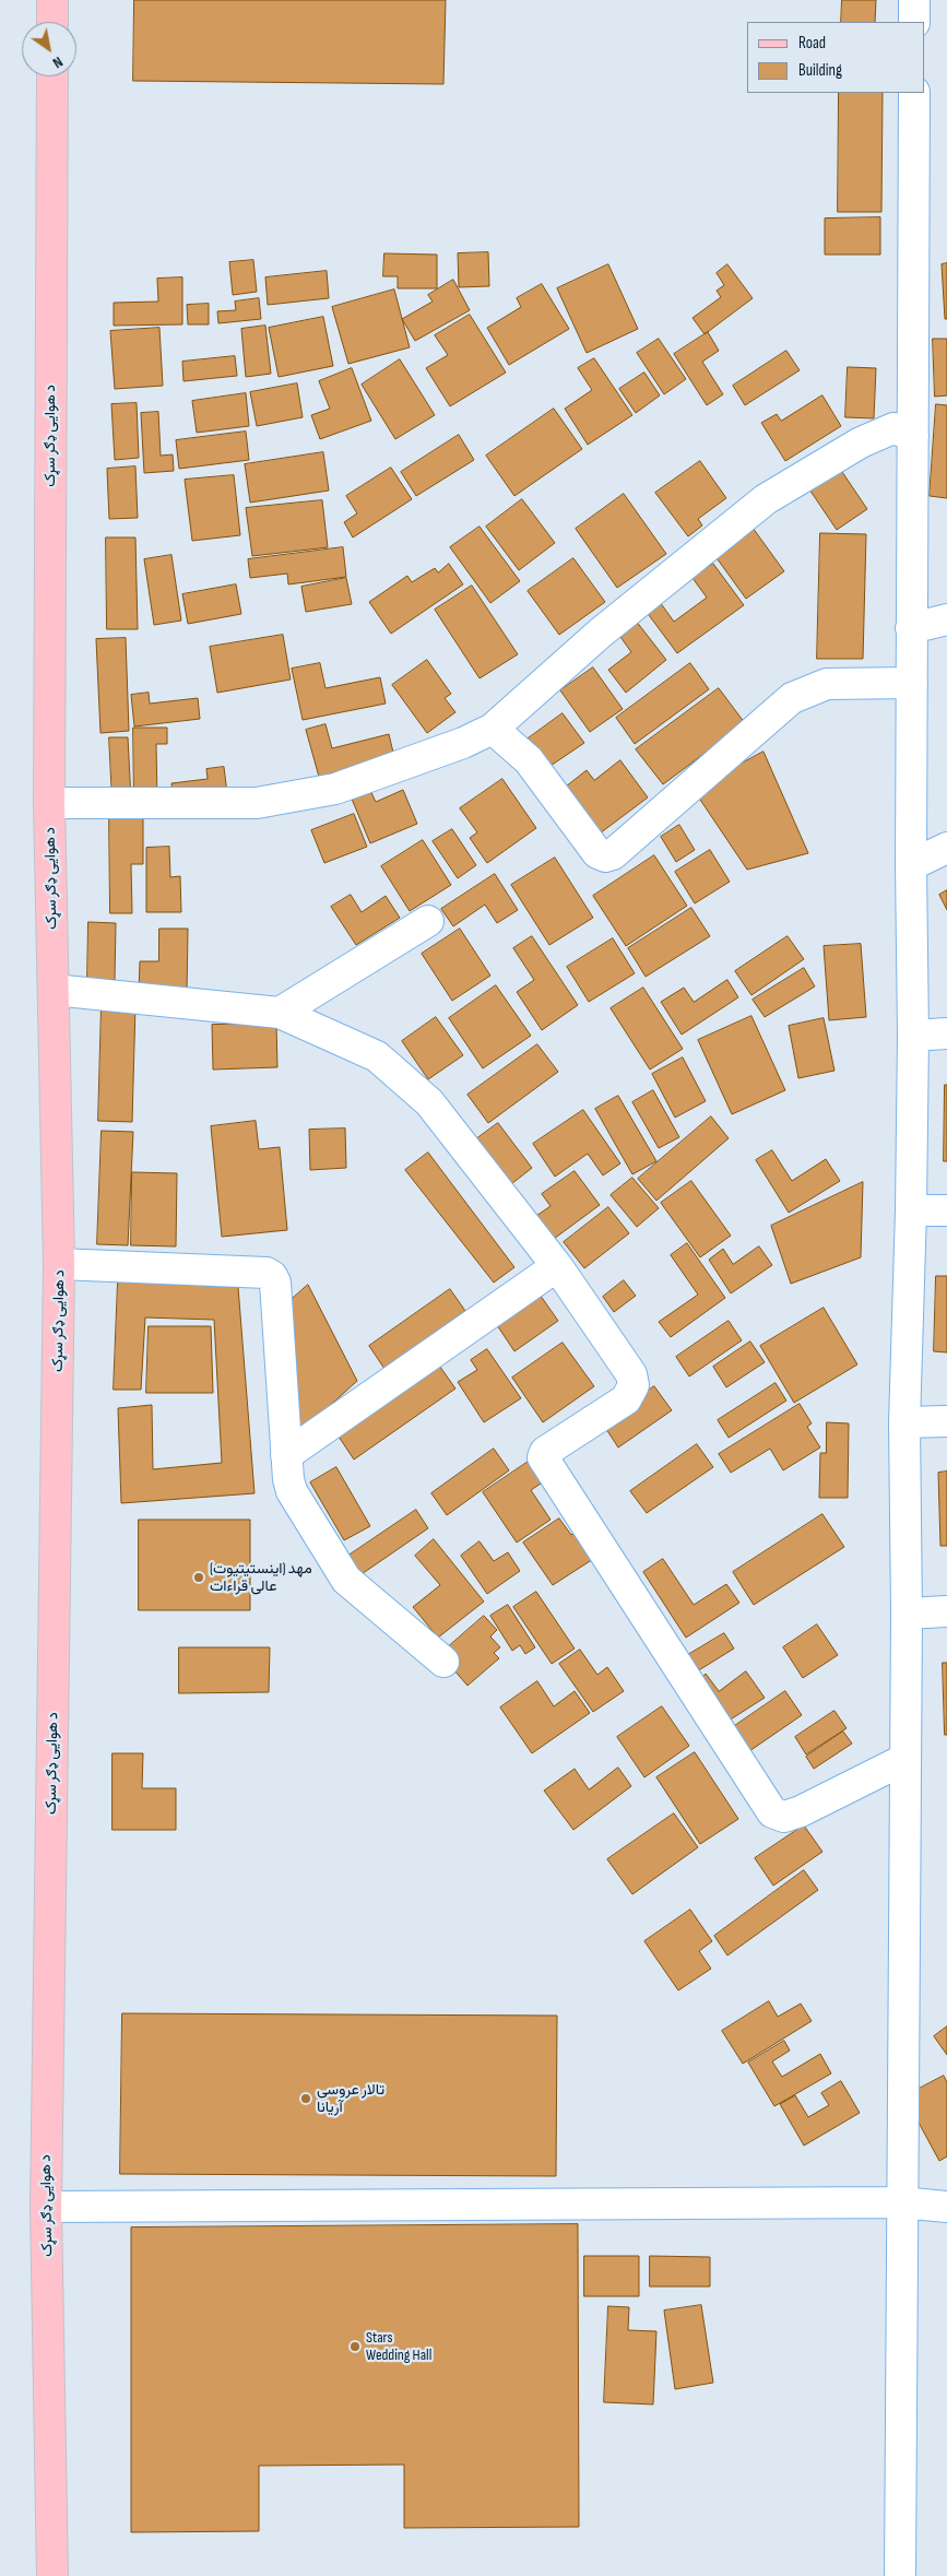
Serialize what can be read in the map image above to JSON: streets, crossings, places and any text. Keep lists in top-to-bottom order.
{
  "streets": {
    "main road": ["د هوایی ډګر سړک"]
  },
  "places": ["مهد (اینستیتیوت) عالی قراءات", "تالار عروسی آریانا", "Stars Wedding Hall"],
  "legend": ["Road", "Building"],
  "north": "bottom right"
}
